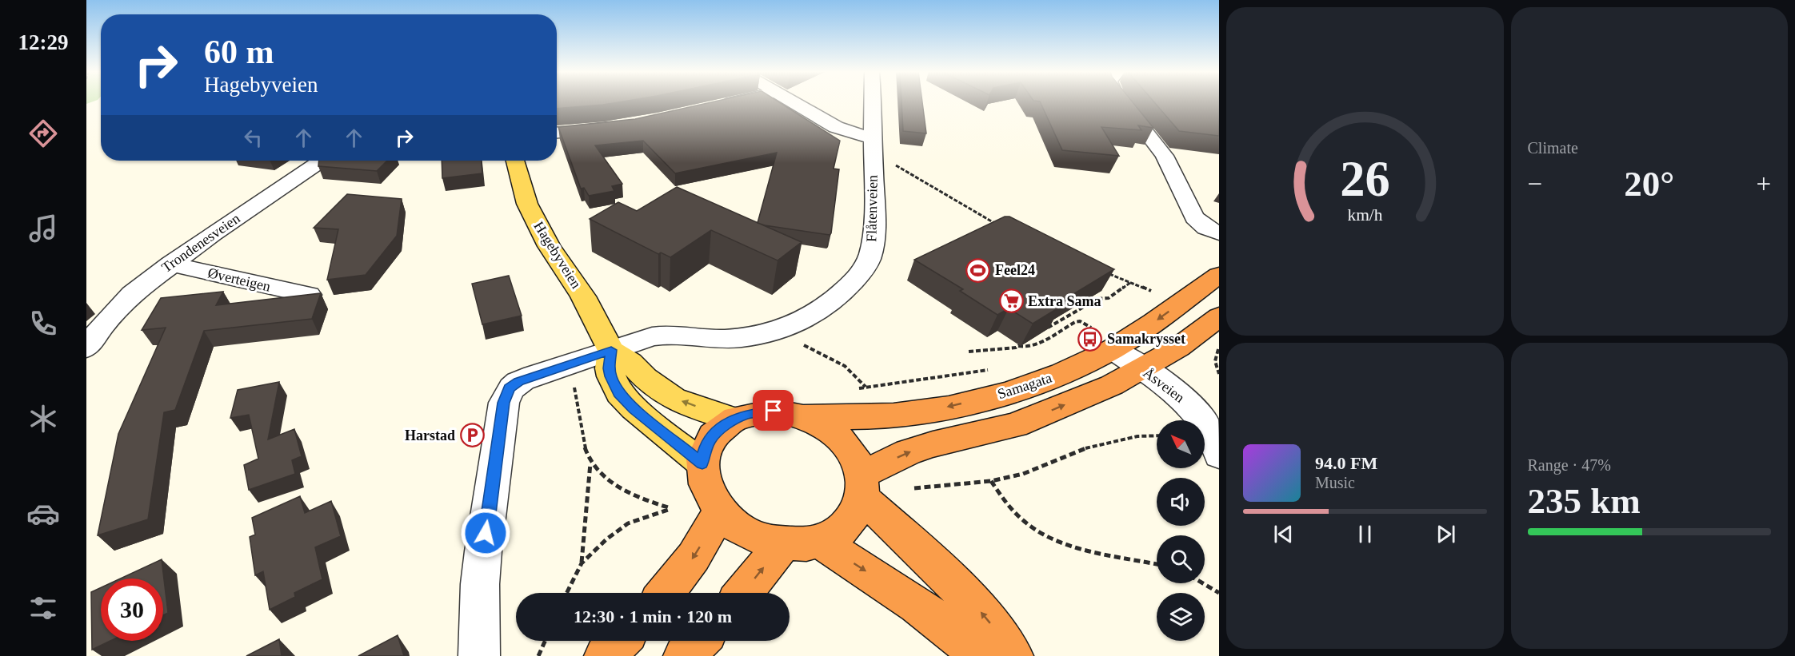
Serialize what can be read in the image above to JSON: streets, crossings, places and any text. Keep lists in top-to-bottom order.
{
  "streets": {
    "highway": ["Samagata"],
    "main road": ["Hagebyveien"],
    "street": [
      "Flåtenveien",
      "Trondenesveien",
      "Øverteigen",
      "Åsveien"
    ]
  },
  "crossings": [
    ["Flåtenveien", "Hagebyveien"],
    ["Trondenesveien", "Øverteigen"],
    ["Hagebyveien", "Samagata"],
    ["Åsveien", "Samagata"]
  ],
  "places": {
    "sports": ["Feel24"],
    "supermarket": ["Extra Sama"],
    "bus stop": ["Samakrysset"],
    "parking": ["Harstad"]
  },
  "north": "top left",
  "page": {
    "tabs": "12:29",
    "tile": [
      "Climate",
      ["Range · 47%", "235 km"]
    ],
    "turn": ["60 m", "Hagebyveien"],
    "heat": ["−", "20°", "+"],
    "song": ["94.0 FM", "Music"],
    "limit": "30",
    "trip": "12:30 · 1 min · 120 m",
    "gauge": ["26", "km/h"]
  }
}
